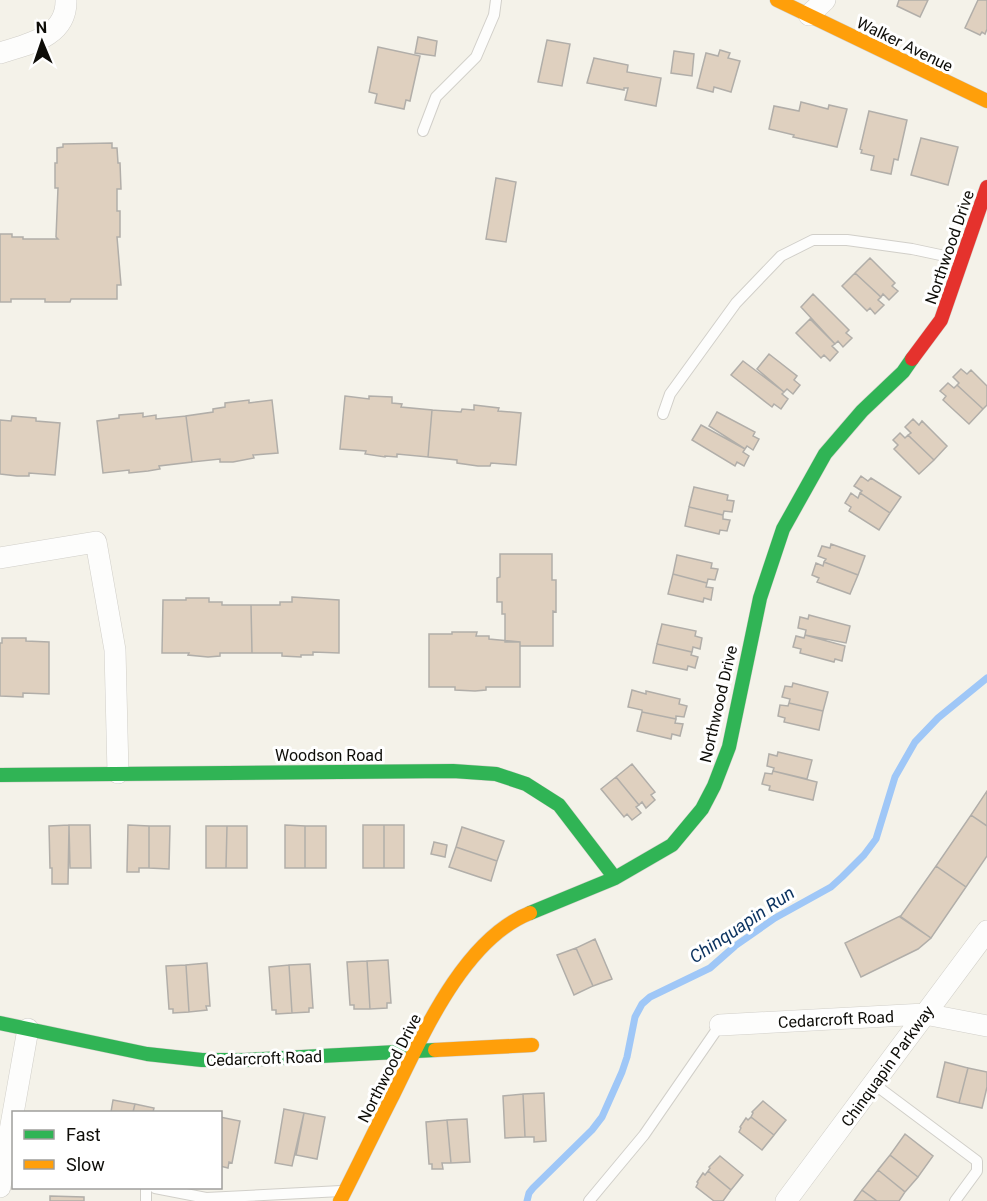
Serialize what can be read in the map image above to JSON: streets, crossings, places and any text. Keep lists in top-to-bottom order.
{
  "streets": {
    "street": [
      "Walker Avenue",
      "Northwood Drive",
      "Woodson Road",
      "Cedarcroft Road",
      "Chinquapin Parkway"
    ]
  },
  "crossings": [
    ["Northwood Drive", "Woodson Road"],
    ["Northwood Drive", "Cedarcroft Road"],
    ["Cedarcroft Road", "Chinquapin Parkway"]
  ],
  "water": ["Chinquapin Run"],
  "legend": ["Fast", "Slow"],
  "north": "top"
}
